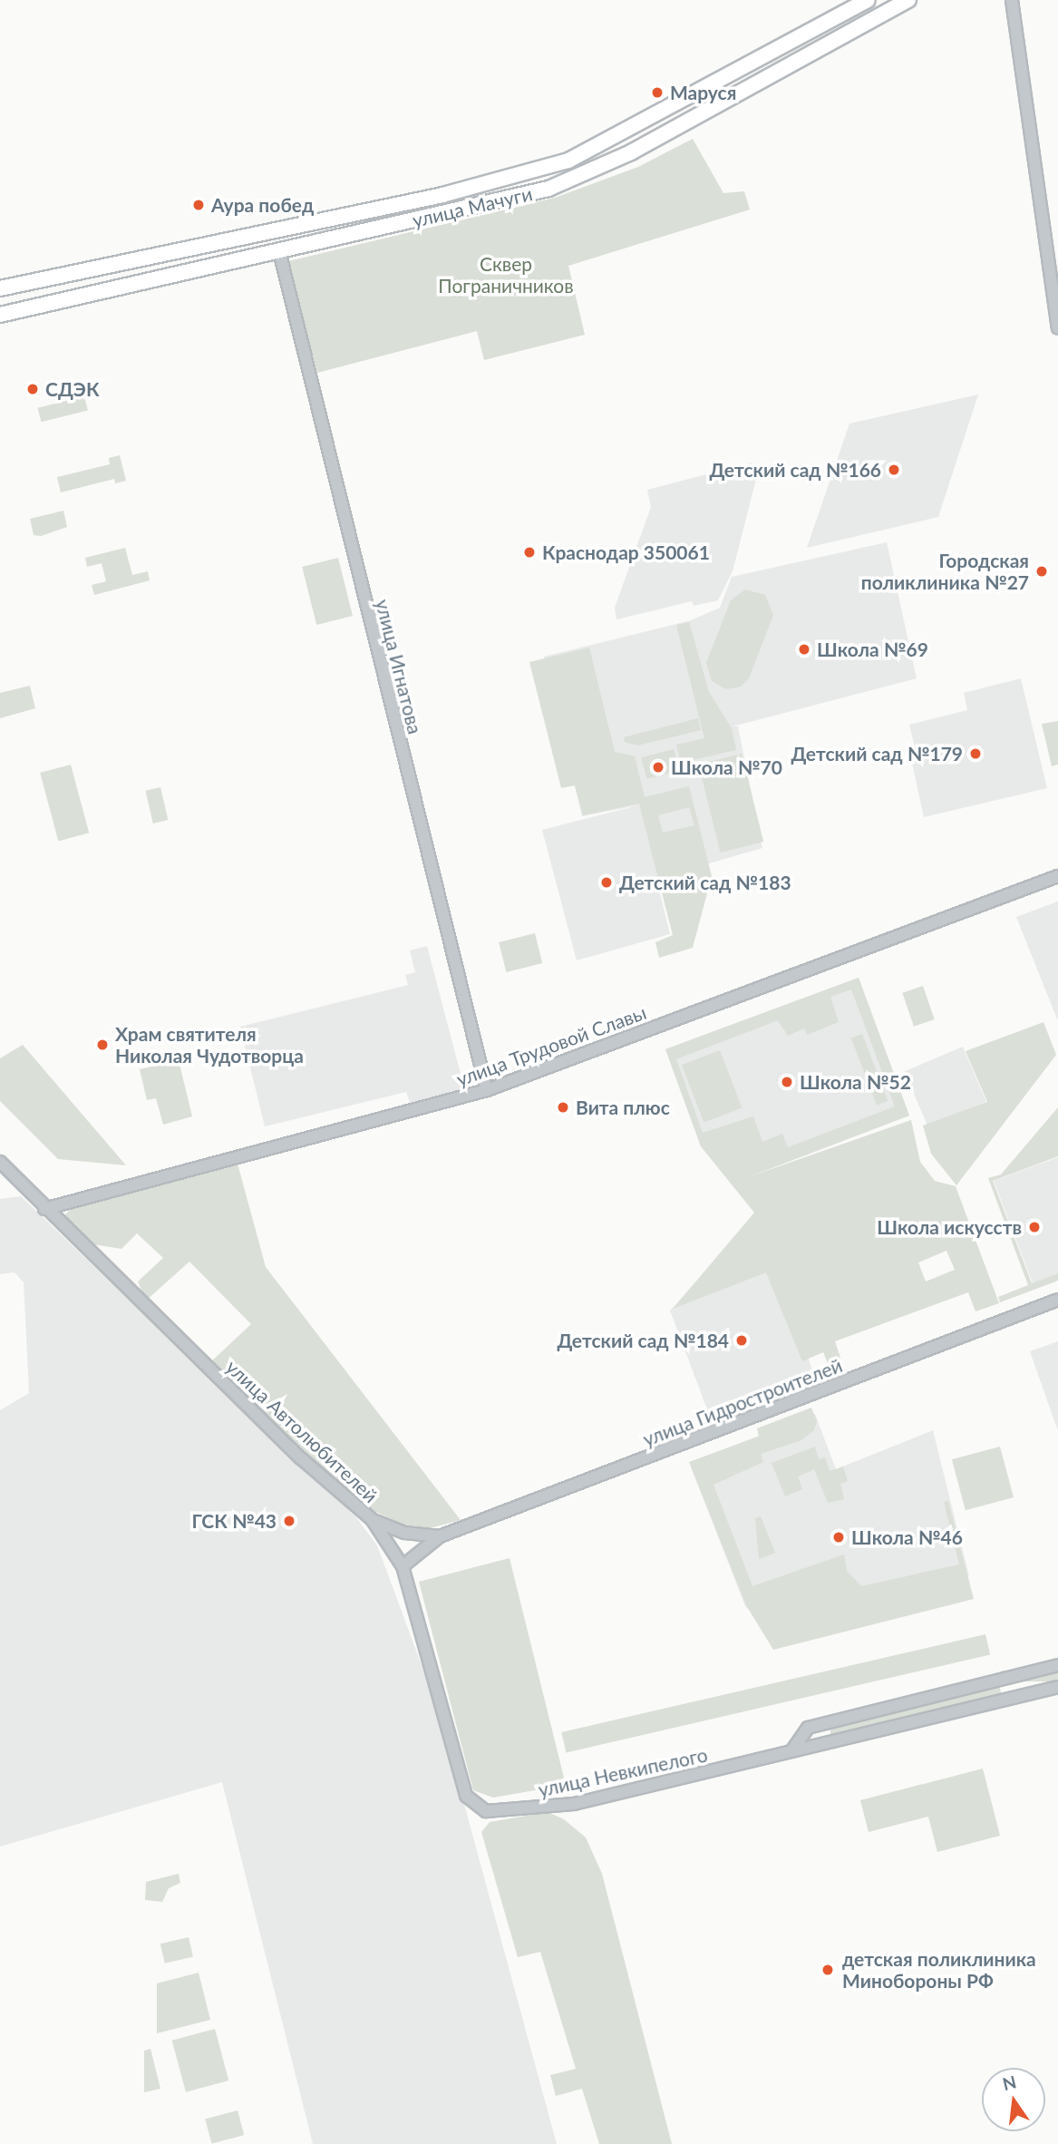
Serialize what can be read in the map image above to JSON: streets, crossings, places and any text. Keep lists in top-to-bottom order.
{
  "streets": {
    "main road": ["улица Мачуги"],
    "street": [
      "улица Игнатова",
      "улица Трудовой Славы",
      "улица Гидростроителей",
      "улица Автолюбителей",
      "улица Невкипелого"
    ]
  },
  "crossings": [
    ["улица Мачуги", "улица Игнатова"],
    ["улица Игнатова", "улица Трудовой Славы"],
    ["улица Трудовой Славы", "улица Автолюбителей"],
    ["улица Гидростроителей", "улица Автолюбителей"],
    ["улица Автолюбителей", "улица Невкипелого"]
  ],
  "parks": ["Сквер Пограничников"],
  "places": [
    "Маруся",
    "Аура побед",
    "СДЭК",
    "Детский сад №166",
    "Краснодар 350061",
    "Городская поликлиника №27",
    "Школа №69",
    "Детский сад №179",
    "Школа №70",
    "Детский сад №183",
    "Храм святителя Николая Чудотворца",
    "Школа №52",
    "Вита плюс",
    "Школа искусств",
    "Детский сад №184",
    "ГСК №43",
    "Школа №46",
    "детская поликлиника Минобороны РФ"
  ],
  "north": "top"
}
